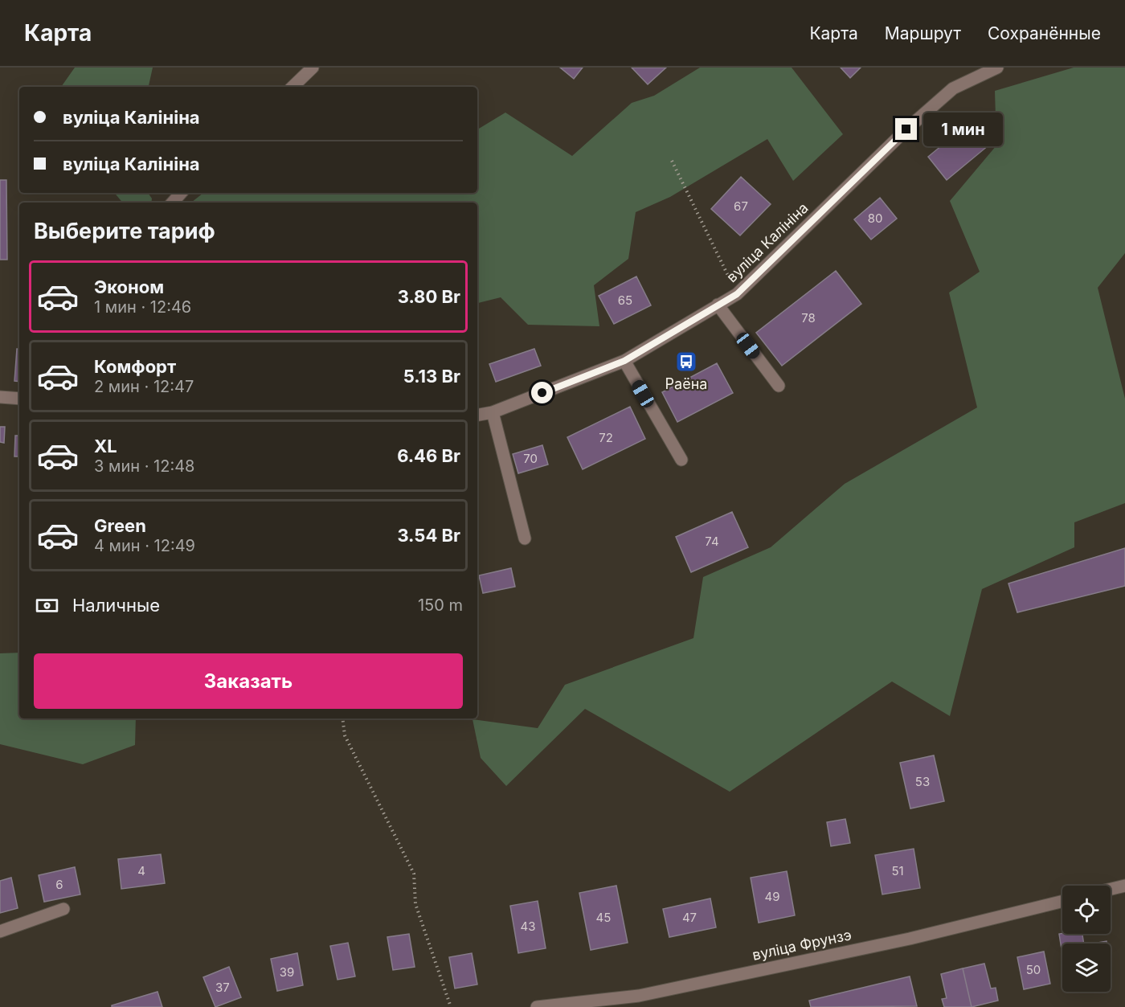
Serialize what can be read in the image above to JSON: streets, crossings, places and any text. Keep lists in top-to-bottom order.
{
  "streets": {
    "street": ["вуліца Калініна", "вуліца Фрунзэ"]
  },
  "places": {
    "bus stop": ["Раёна"]
  },
  "house_numbers": [
    "67",
    "80",
    "65",
    "78",
    "72",
    "70",
    "74",
    "53",
    "4",
    "51",
    "6",
    "49",
    "45",
    "47",
    "43",
    "50",
    "39",
    "37"
  ],
  "page": {
    "header": "Карта",
    "nav": ["Карта", "Маршрут", "Сохранённые"],
    "banner": ["вуліца Калініна", "вуліца Калініна"],
    "bubble": "1 мин",
    "heading": "Выберите тариф",
    "list": [
      {
        "name": "Эконом",
        "note": "1 мин · 12:46",
        "value": "3.80 Br"
      },
      {
        "name": "Комфорт",
        "note": "2 мин · 12:47",
        "value": "5.13 Br"
      },
      {
        "name": "XL",
        "note": "3 мин · 12:48",
        "value": "6.46 Br"
      },
      {
        "name": "Green",
        "note": "4 мин · 12:49",
        "value": "3.54 Br"
      }
    ],
    "pay": ["Наличные", "150 m"],
    "buttons": "Заказать"
  }
}
